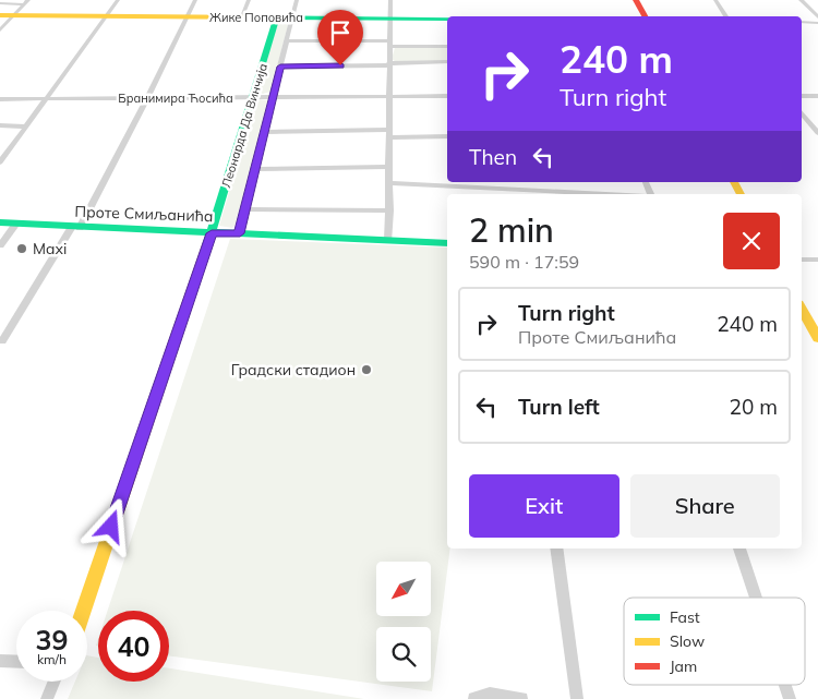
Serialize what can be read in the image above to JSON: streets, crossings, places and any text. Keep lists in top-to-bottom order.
{
  "streets": {
    "street": [
      "Жике Поповића",
      "Бранимира Ћосића",
      "Леонарда Да Винчија",
      "Проте Смиљанића"
    ]
  },
  "crossings": [
    ["Жике Поповића", "Леонарда Да Винчија"],
    ["Бранимира Ћосића", "Леонарда Да Винчија"],
    ["Леонарда Да Винчија", "Проте Смиљанића"]
  ],
  "places": ["Maxi", "Градски стадион"],
  "legend": ["Fast", "Slow", "Jam"],
  "north": "bottom left",
  "page": {
    "turn": ["240 m", "Turn right"],
    "then": "Then",
    "heading": ["2 min", "590 m · 17:59"],
    "list": [
      {
        "name": "Turn right",
        "note": "Проте Смиљанића",
        "value": "240 m"
      },
      {
        "name": "Turn left",
        "value": "20 m"
      }
    ],
    "buttons": ["Exit", "Share"],
    "speed": "39 km/h",
    "limit": "40"
  }
}
